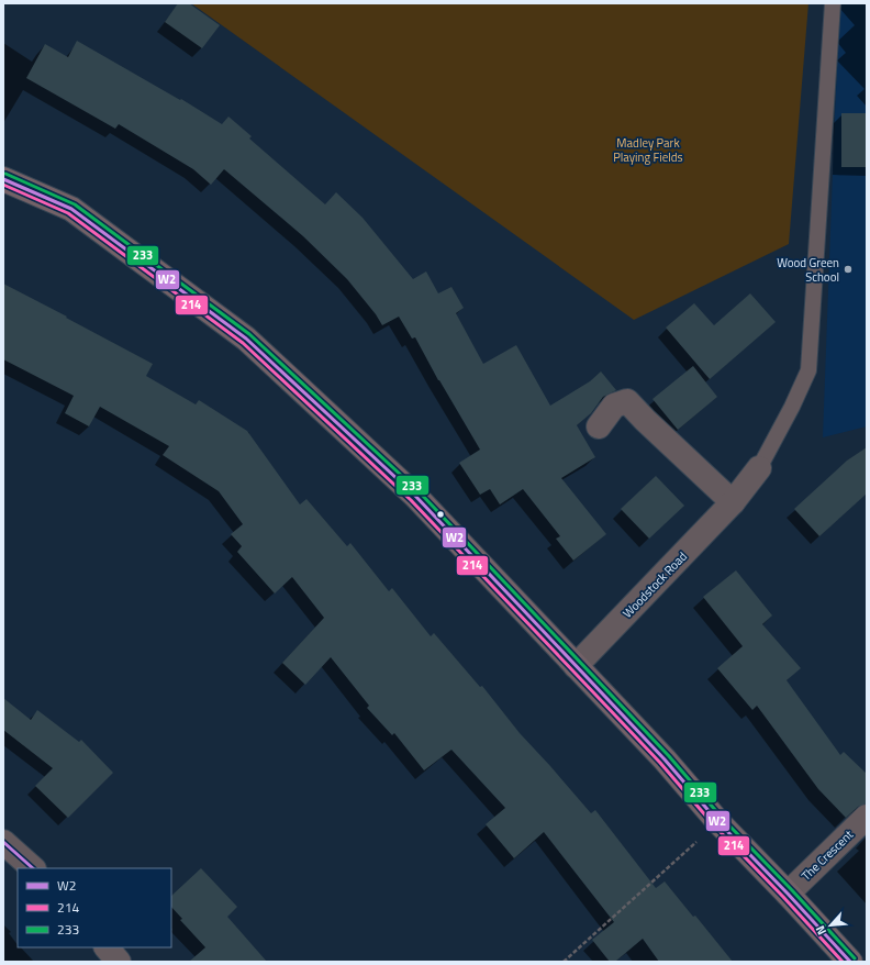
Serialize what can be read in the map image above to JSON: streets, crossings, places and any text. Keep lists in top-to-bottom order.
{
  "streets": {
    "street": ["Woodstock Road", "The Crescent"]
  },
  "parks": ["Madley Park Playing Fields"],
  "places": ["Wood Green School"],
  "lines": ["transit line 233", "transit line W2", "transit line 214"],
  "legend": ["W2", "214", "233"],
  "north": "bottom left"
}
